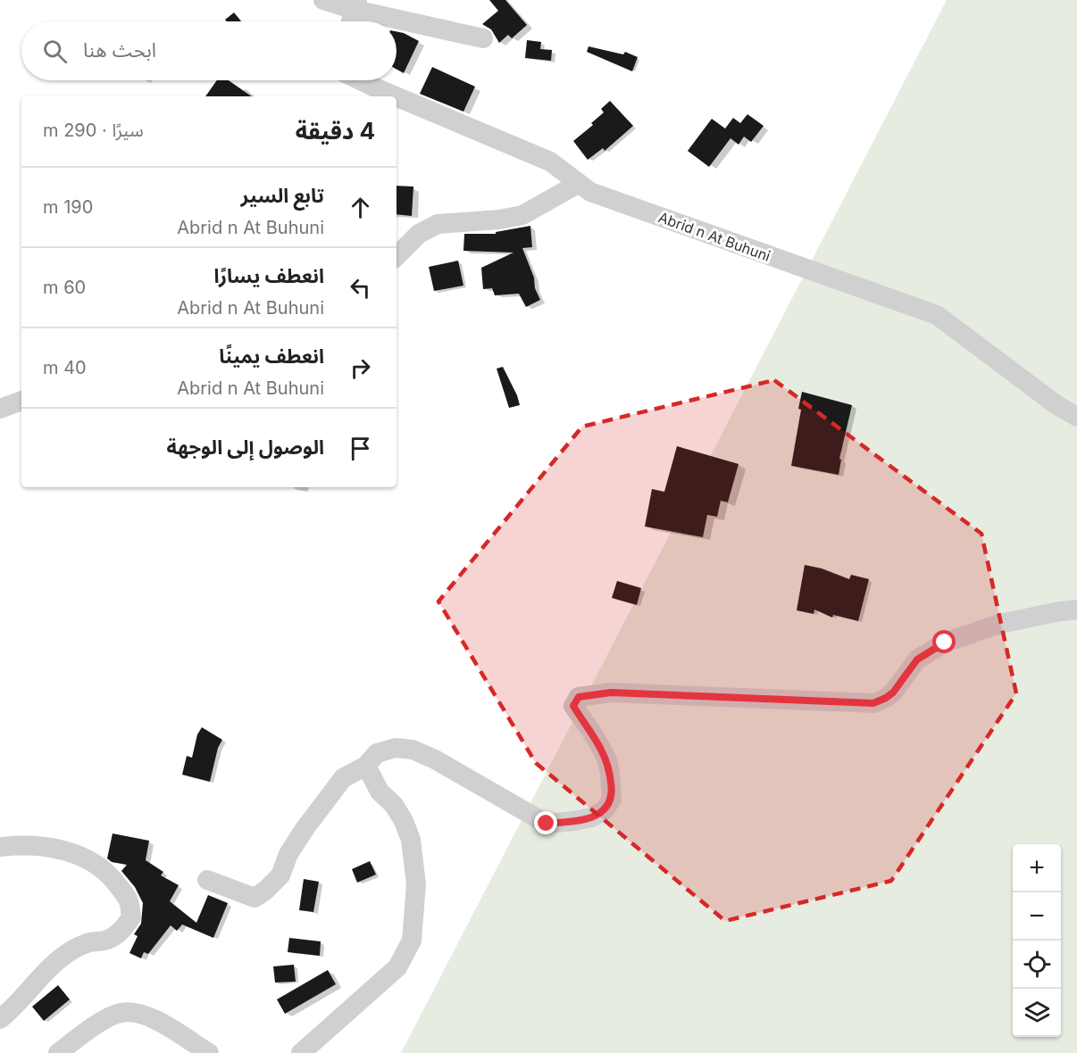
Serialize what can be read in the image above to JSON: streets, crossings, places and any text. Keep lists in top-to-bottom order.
{
  "streets": {
    "street": ["Abrid n At Buhuni"]
  },
  "page": {
    "search": "ابحث هنا",
    "heading": ["4 دقيقة", "سيرًا · 290 m"],
    "list": [
      ["تابع السير", "Abrid n At Buhuni", "190 m"],
      ["انعطف يسارًا", "Abrid n At Buhuni", "60 m"],
      ["انعطف يمينًا", "Abrid n At Buhuni", "40 m"],
      "الوصول إلى الوجهة"
    ],
    "map_buttons": ["+", "−"]
  }
}
